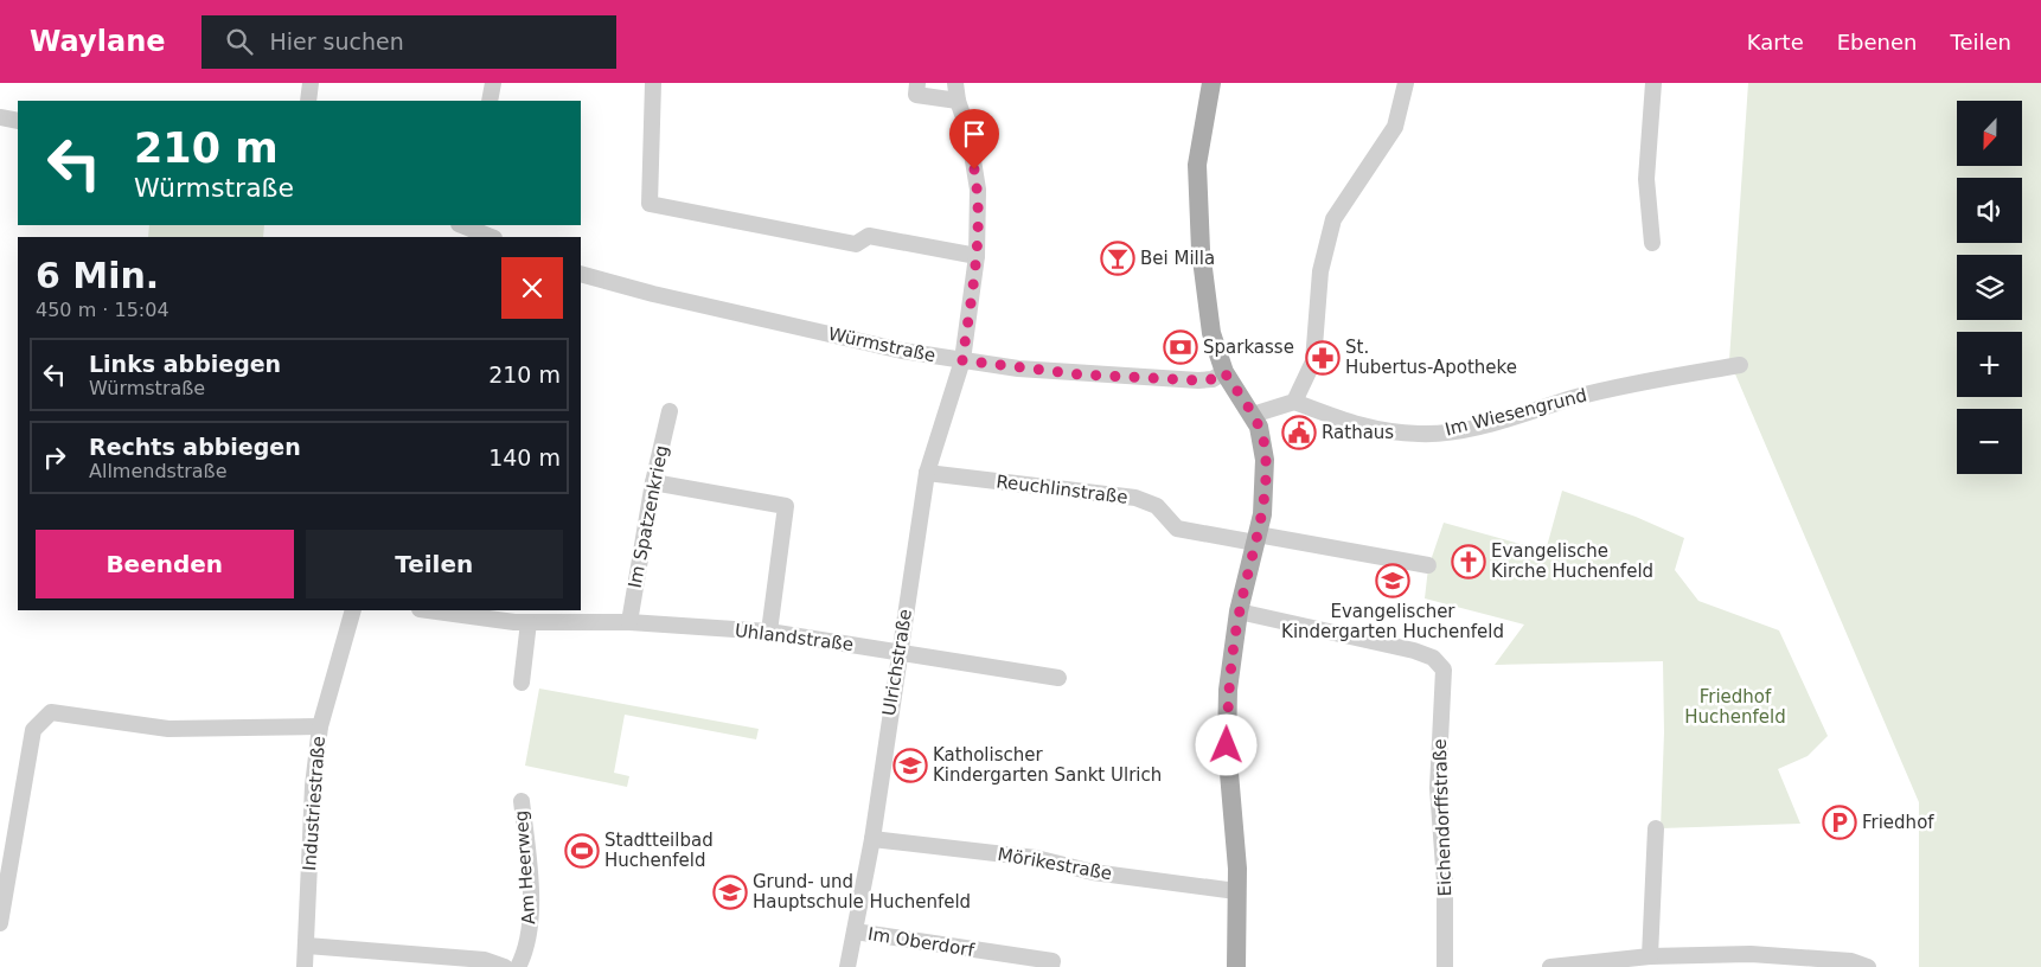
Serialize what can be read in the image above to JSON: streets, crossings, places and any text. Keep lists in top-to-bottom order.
{
  "streets": {
    "street": [
      "Würmstraße",
      "Im Wiesengrund",
      "Reuchlinstraße",
      "Im Spatzenkrieg",
      "Uhlandstraße",
      "Ulrichstraße",
      "Industriestraße",
      "Eichendorffstraße",
      "Mörikestraße",
      "Am Heerweg",
      "Im Oberdorf"
    ]
  },
  "crossings": [
    ["Würmstraße", "Ulrichstraße"],
    ["Reuchlinstraße", "Ulrichstraße"],
    ["Im Spatzenkrieg", "Uhlandstraße"],
    ["Uhlandstraße", "Ulrichstraße"],
    ["Ulrichstraße", "Mörikestraße"],
    ["Ulrichstraße", "Im Oberdorf"]
  ],
  "parks": ["Friedhof Huchenfeld"],
  "places": {
    "bar": ["Bei Milla"],
    "bank": ["Sparkasse"],
    "pharmacy": ["St. Hubertus-Apotheke"],
    "public building": ["Rathaus"],
    "church": ["Evangelische Kirche Huchenfeld"],
    "school or university": ["Evangelischer Kindergarten Huchenfeld", "Katholischer Kindergarten Sankt Ulrich", "Grund- und Hauptschule Huchenfeld"],
    "parking": ["Friedhof"],
    "sports": ["Stadtteilbad Huchenfeld"]
  },
  "north": "bottom",
  "page": {
    "header": "Waylane",
    "search": "Hier suchen",
    "nav": ["Karte", "Ebenen", "Teilen"],
    "map_buttons": ["+", "−"],
    "turn": ["210 m", "Würmstraße"],
    "heading": ["6 Min.", "450 m · 15:04"],
    "list": [
      {
        "name": "Links abbiegen",
        "note": "Würmstraße",
        "value": "210 m"
      },
      {
        "name": "Rechts abbiegen",
        "note": "Allmendstraße",
        "value": "140 m"
      }
    ],
    "buttons": ["Beenden", "Teilen"]
  }
}
